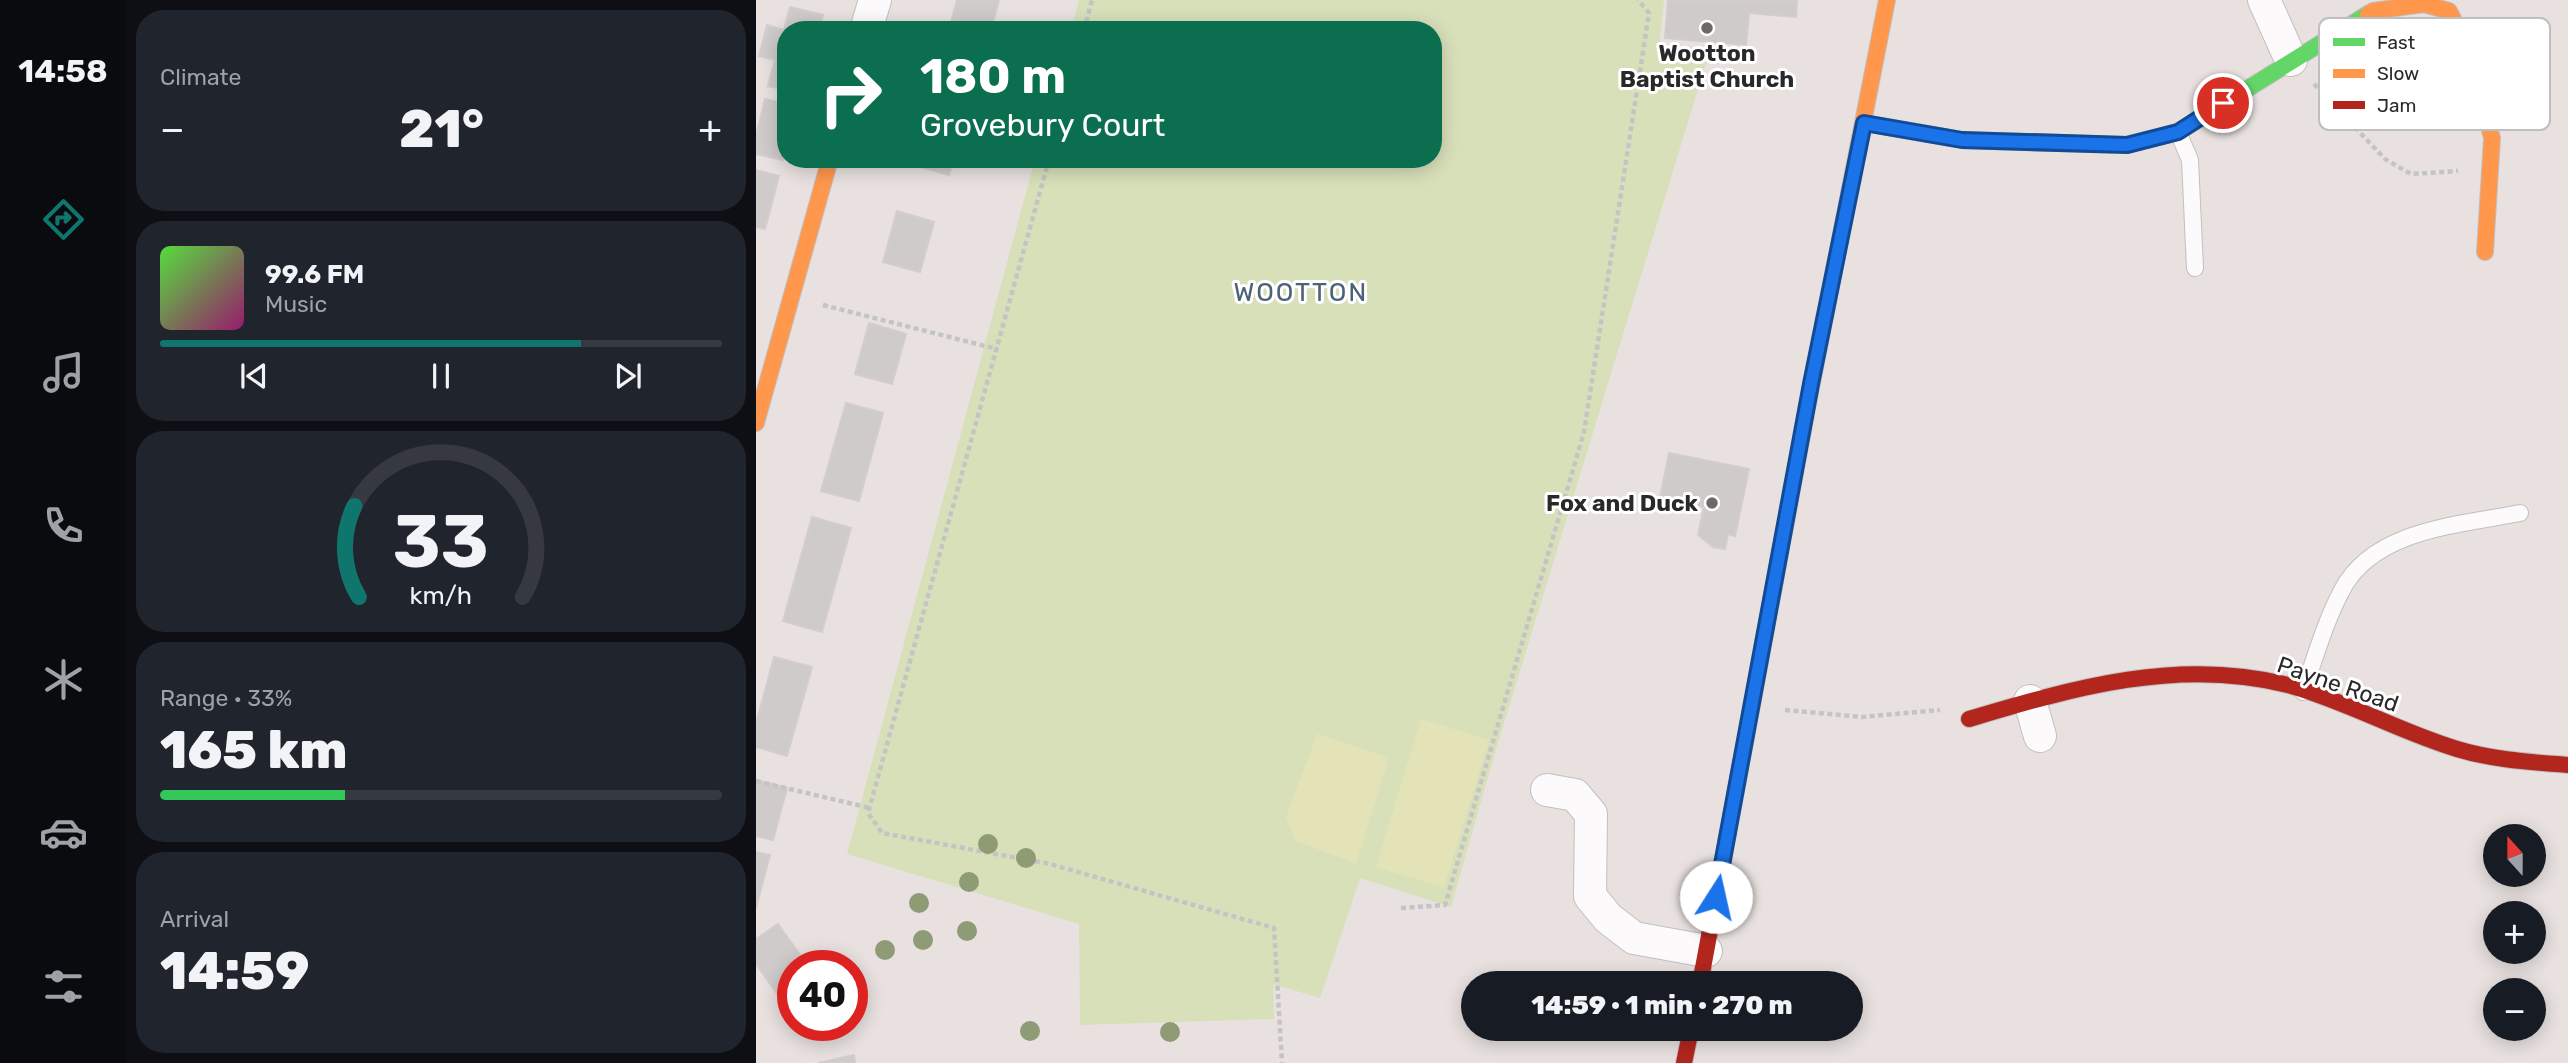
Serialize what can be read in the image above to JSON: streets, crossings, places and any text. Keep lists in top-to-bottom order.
{
  "streets": {
    "street": ["Payne Road"]
  },
  "districts": ["WOOTTON"],
  "places": ["Wootton Baptist Church", "Fox and Duck"],
  "legend": ["Fast", "Slow", "Jam"],
  "north": "top",
  "page": {
    "tabs": "14:58",
    "tile": [
      "Climate",
      ["Range · 33%", "165 km"],
      ["Arrival", "14:59"]
    ],
    "turn": ["180 m", "Grovebury Court"],
    "heat": ["−", "21°", "+"],
    "song": ["99.6 FM", "Music"],
    "map_buttons": ["+", "−"],
    "limit": "40",
    "trip": "14:59 · 1 min · 270 m",
    "gauge": ["33", "km/h"]
  }
}
